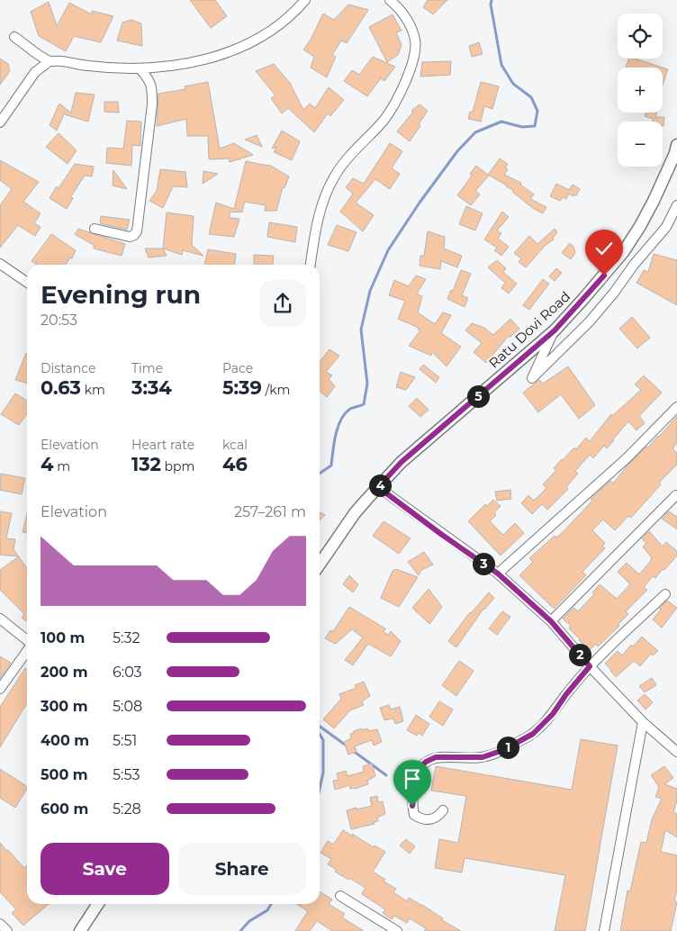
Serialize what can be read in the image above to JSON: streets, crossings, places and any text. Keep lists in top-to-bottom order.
{
  "streets": {
    "main road": ["Ratu Dovi Road"]
  },
  "page": {
    "map_buttons": ["+", "−"],
    "heading": ["Evening run", "20:53"],
    "stats": [
      ["Distance", "0.63 km"],
      ["Time", "3:34"],
      ["Pace", "5:39 /km"],
      ["Elevation", "4 m"],
      ["Heart rate", "132 bpm"],
      ["kcal", "46"]
    ],
    "pins": [
      "5",
      "4",
      "3",
      "2",
      "1"
    ],
    "chart": ["Elevation", "257–261 m"],
    "list": [
      {
        "name": "100 m",
        "note": "5:32"
      },
      {
        "name": "200 m",
        "note": "6:03"
      },
      {
        "name": "300 m",
        "note": "5:08"
      },
      {
        "name": "400 m",
        "note": "5:51"
      },
      {
        "name": "500 m",
        "note": "5:53"
      },
      {
        "name": "600 m",
        "note": "5:28"
      }
    ],
    "buttons": ["Save", "Share"]
  }
}
